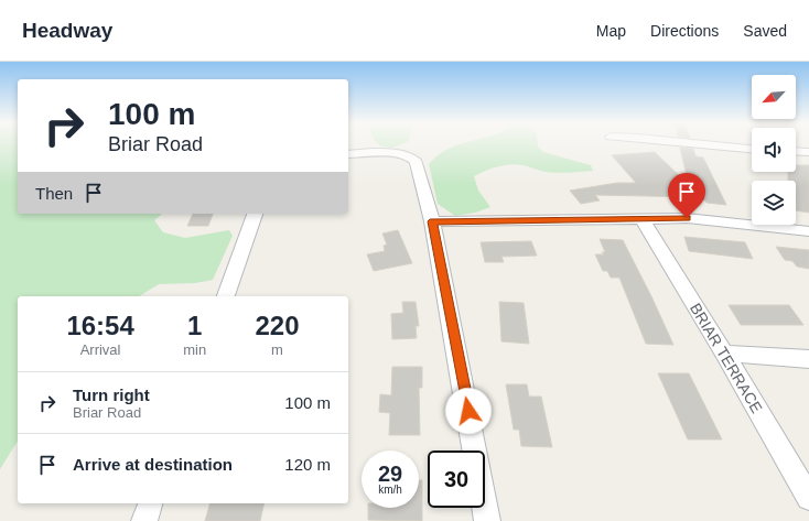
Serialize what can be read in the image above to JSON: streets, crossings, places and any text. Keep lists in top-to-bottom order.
{
  "streets": {
    "street": ["BRIAR TERRACE"]
  },
  "north": "bottom left",
  "page": {
    "header": "Headway",
    "nav": ["Map", "Directions", "Saved"],
    "turn": ["100 m", "Briar Road"],
    "then": "Then",
    "eta": [
      "16:54",
      "Arrival",
      "1",
      "min",
      "220",
      "m"
    ],
    "list": [
      {
        "name": "Turn right",
        "note": "Briar Road",
        "value": "100 m"
      },
      {
        "name": "Arrive at destination",
        "value": "120 m"
      }
    ],
    "speed": "29 km/h",
    "limit": "30"
  }
}
